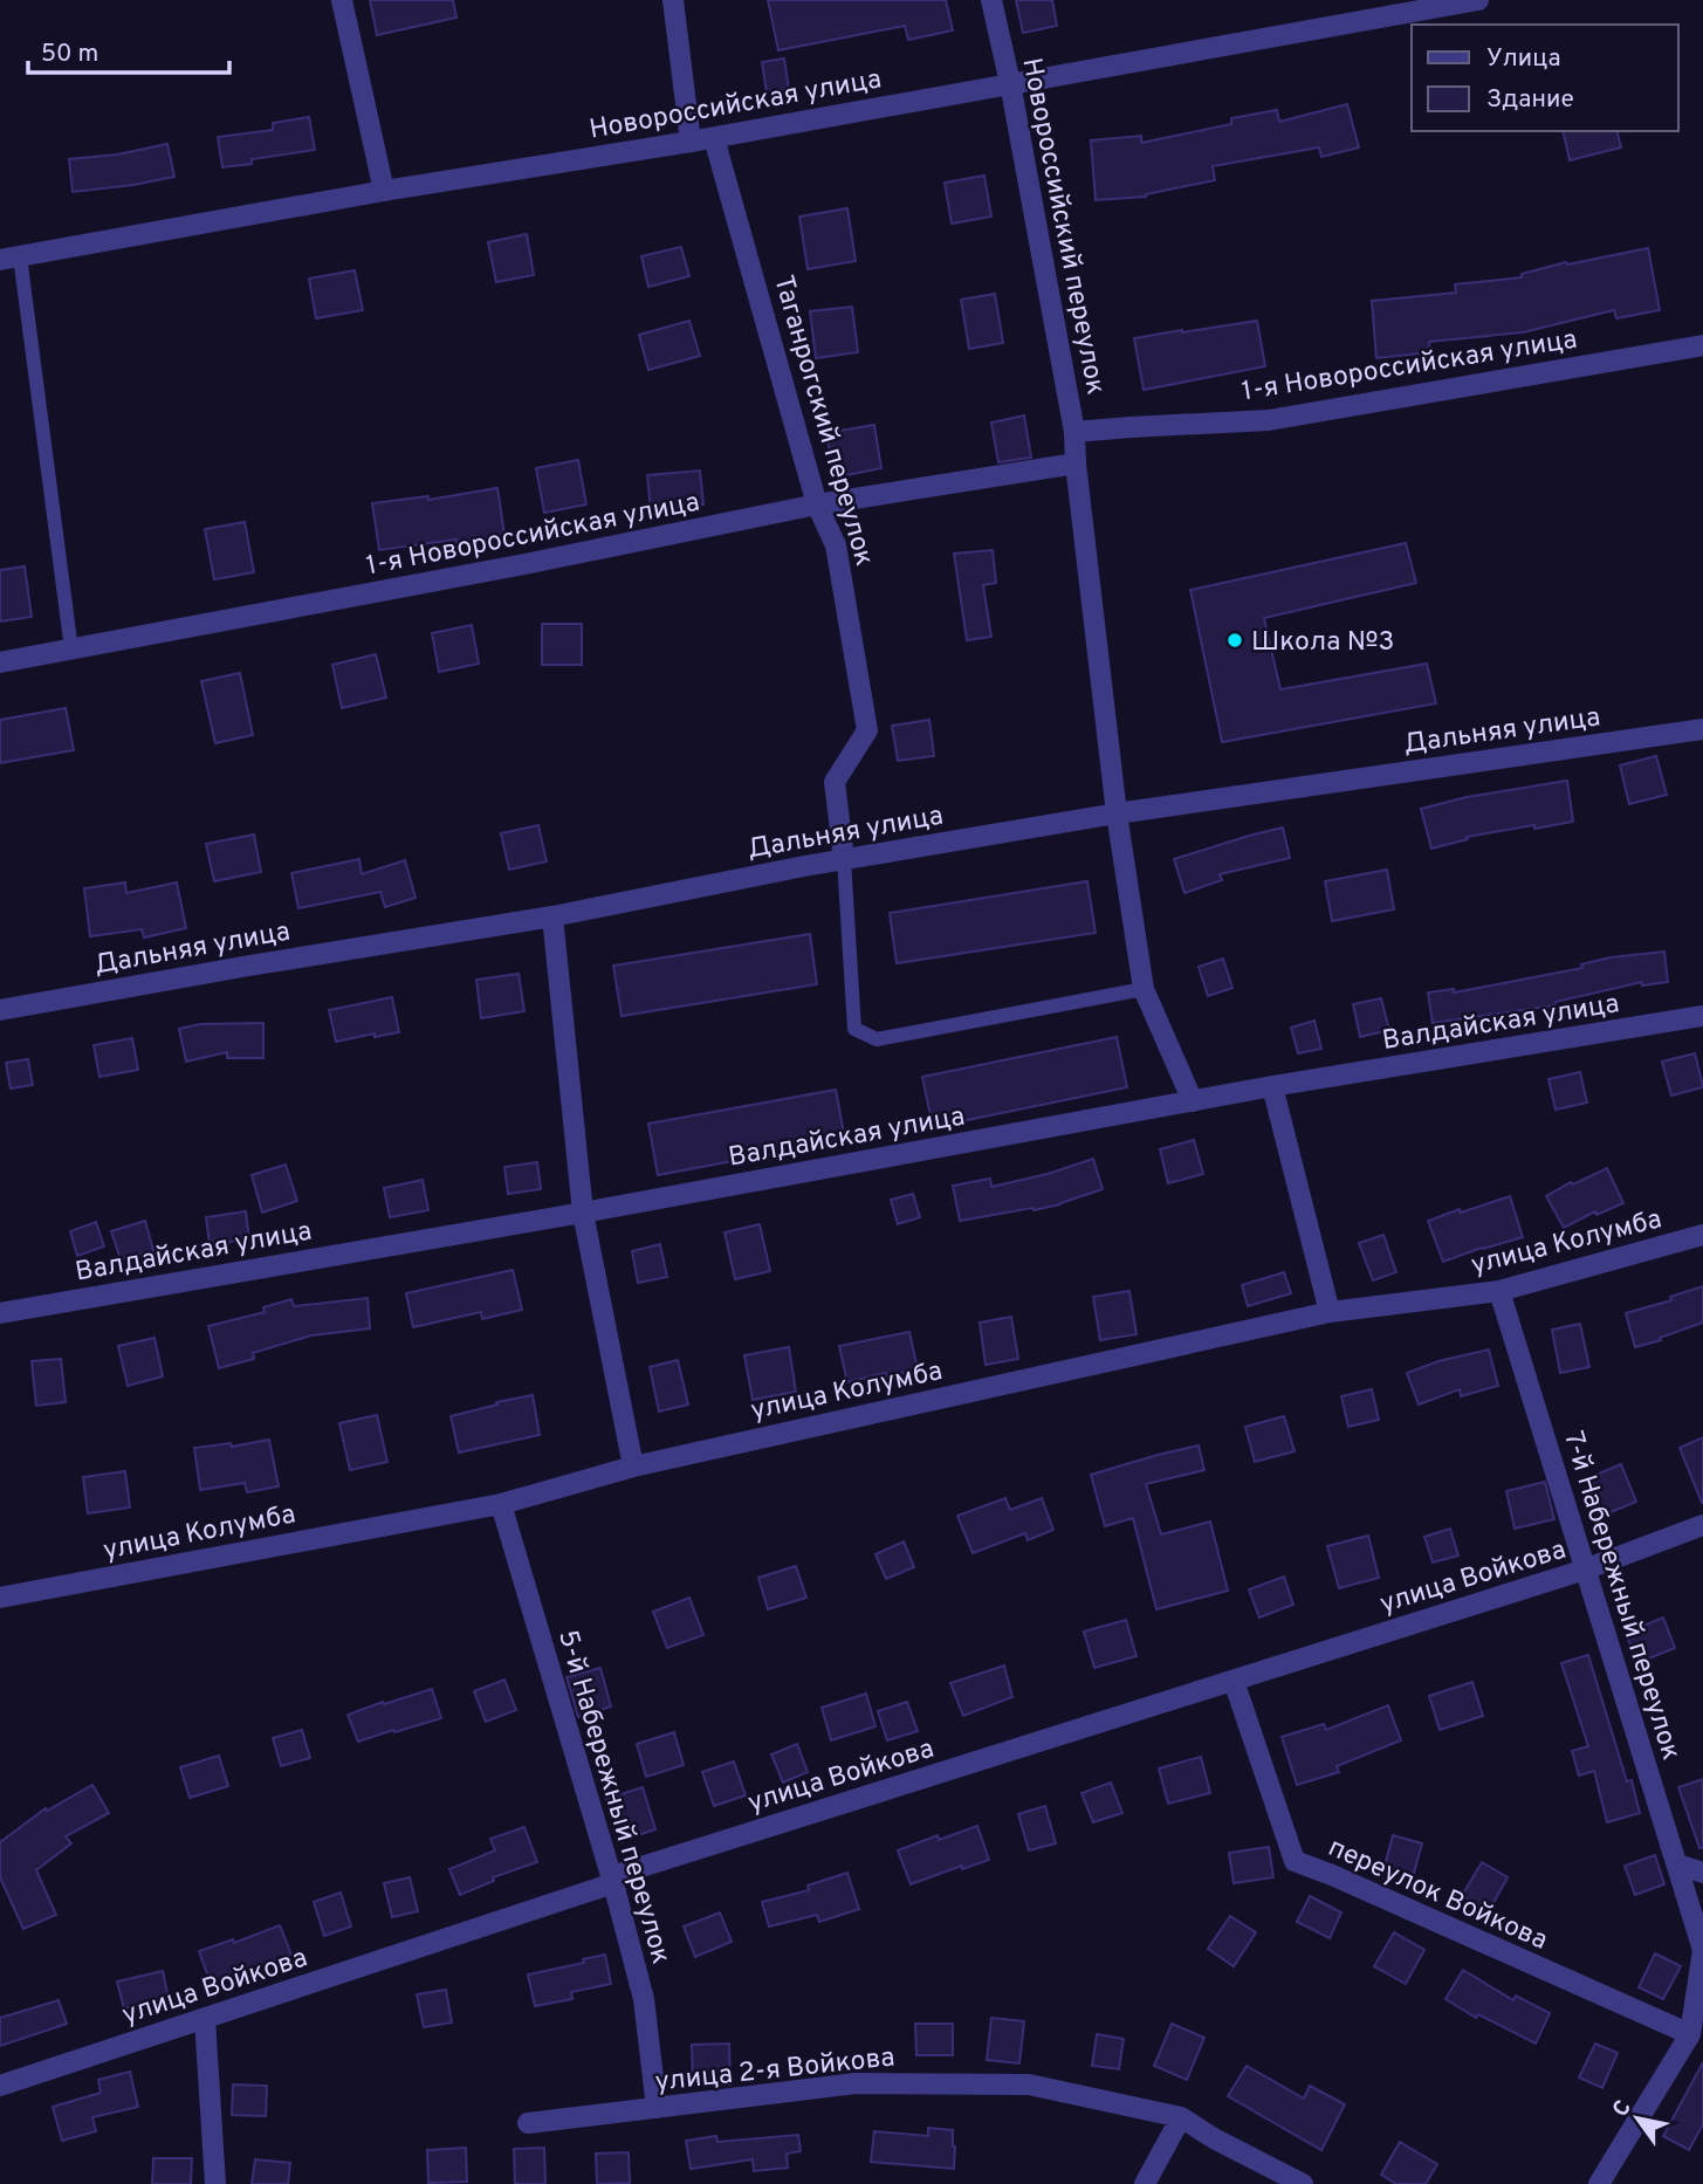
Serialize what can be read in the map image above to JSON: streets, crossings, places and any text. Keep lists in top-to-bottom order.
{
  "streets": {
    "street": [
      "Новороссийская улица",
      "Новороссийский переулок",
      "1-я Новороссийская улица",
      "Таганрогский переулок",
      "Дальняя улица",
      "Валдайская улица",
      "улица Колумба",
      "улица Войкова",
      "7-й Набережный переулок",
      "5-й Набережный переулок",
      "переулок Войкова",
      "улица 2-я Войкова"
    ]
  },
  "crossings": [
    ["Новороссийская улица", "Новороссийский переулок"],
    ["Новороссийская улица", "Таганрогский переулок"],
    ["Новороссийский переулок", "1-я Новороссийская улица"],
    ["Новороссийский переулок", "Дальняя улица"],
    ["Новороссийский переулок", "Валдайская улица"],
    ["1-я Новороссийская улица", "Таганрогский переулок"],
    ["Таганрогский переулок", "Дальняя улица"],
    ["улица Колумба", "7-й Набережный переулок"],
    ["улица Колумба", "5-й Набережный переулок"],
    ["улица Войкова", "7-й Набережный переулок"],
    ["улица Войкова", "5-й Набережный переулок"],
    ["улица Войкова", "переулок Войкова"],
    ["7-й Набережный переулок", "переулок Войкова"],
    ["5-й Набережный переулок", "улица 2-я Войкова"]
  ],
  "places": ["Школа №3"],
  "legend": ["Улица", "Здание"],
  "scale_bar": "50 m",
  "north": "top left"
}
